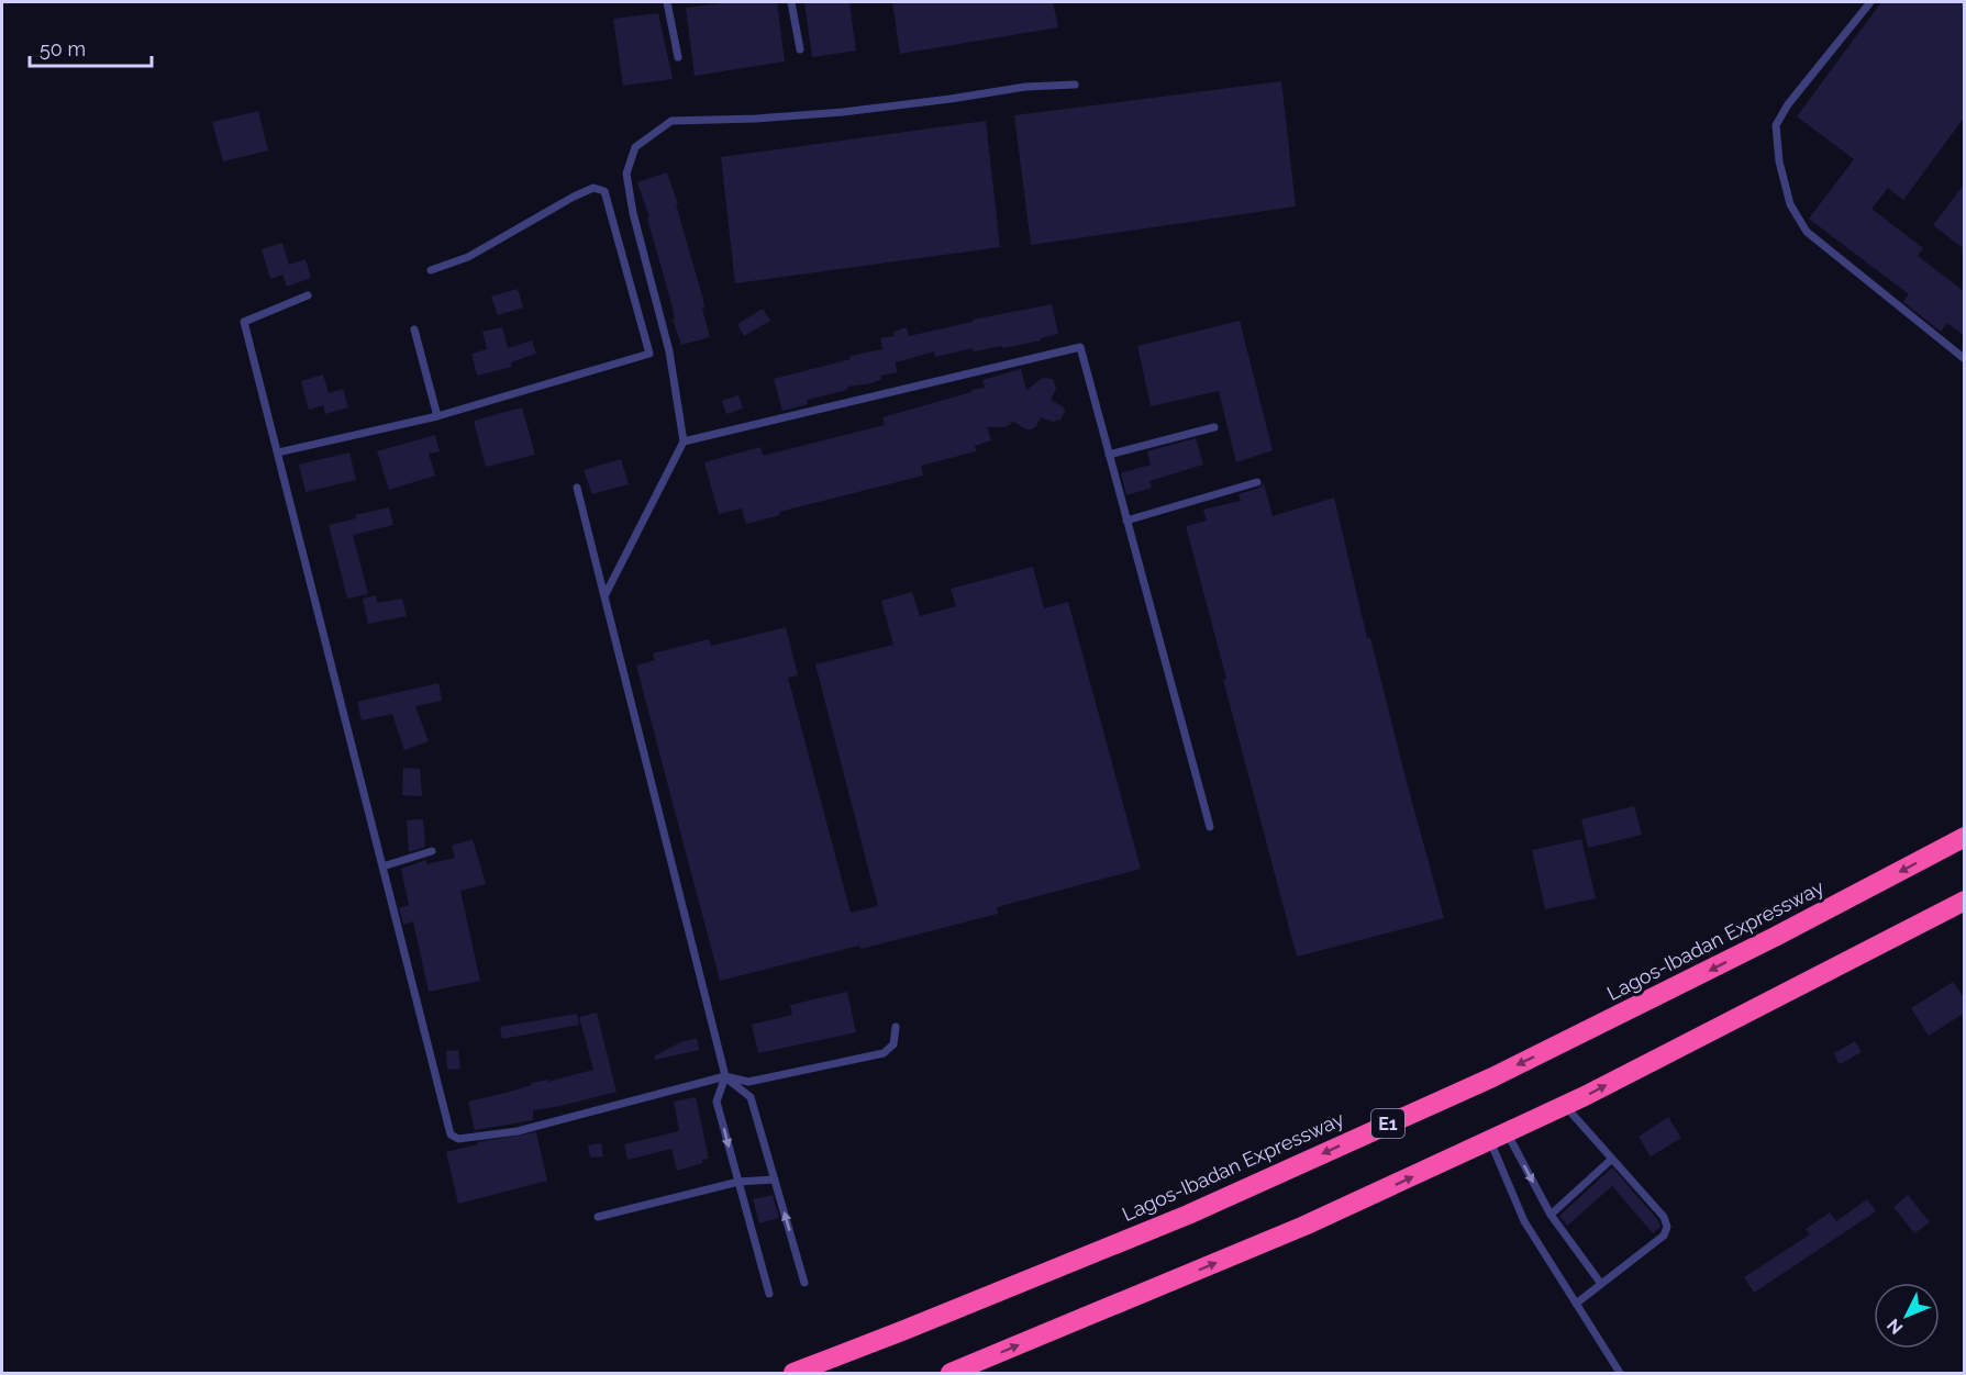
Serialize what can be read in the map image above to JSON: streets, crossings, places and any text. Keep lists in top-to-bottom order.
{
  "streets": {
    "highway": ["Lagos-Ibadan Expressway", "E1"]
  },
  "scale_bar": "50 m",
  "north": "bottom left"
}
